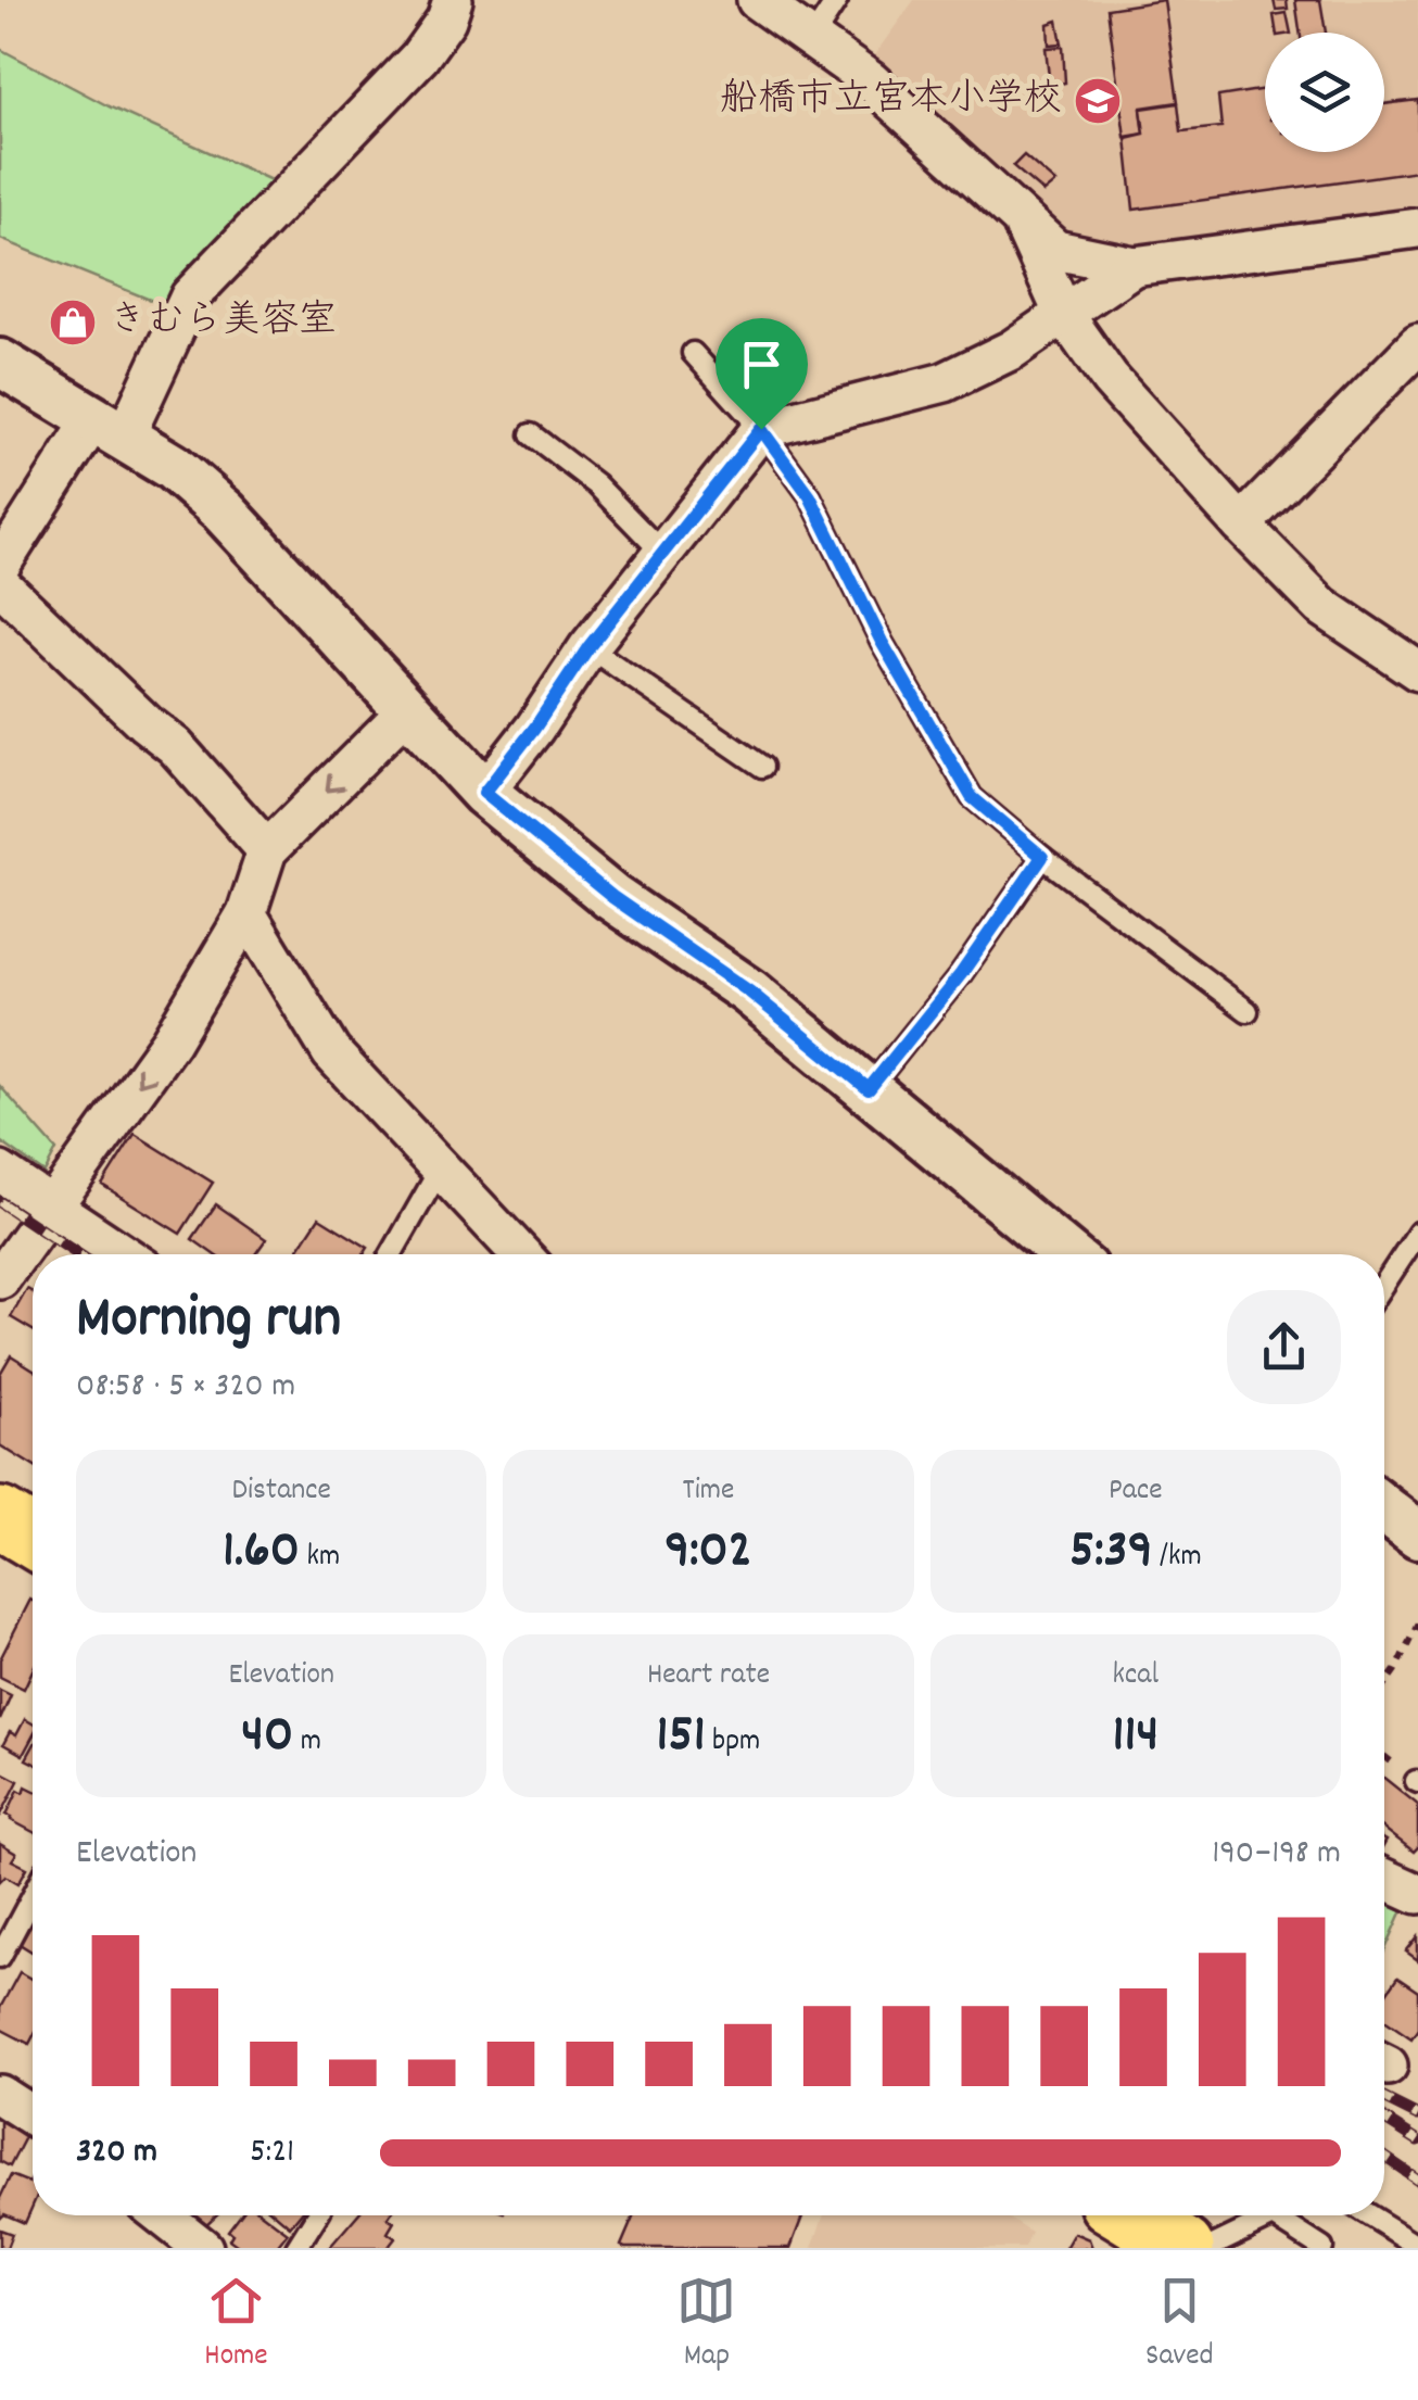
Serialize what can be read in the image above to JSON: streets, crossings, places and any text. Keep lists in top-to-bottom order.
{
  "places": {
    "school or university": ["船橋市立宮本小学校"],
    "shop": ["きむら美容室"]
  },
  "page": {
    "heading": ["Morning run", "08:58 · 5 × 320 m"],
    "stats": [
      ["Distance", "1.60 km"],
      ["Time", "9:02"],
      ["Pace", "5:39 /km"],
      ["Elevation", "40 m"],
      ["Heart rate", "151 bpm"],
      ["kcal", "114"]
    ],
    "chart": ["Elevation", "190–198 m"],
    "list": [
      {
        "name": "320 m",
        "note": "5:21"
      }
    ],
    "tabs": ["Home", "Map", "Saved"]
  }
}
